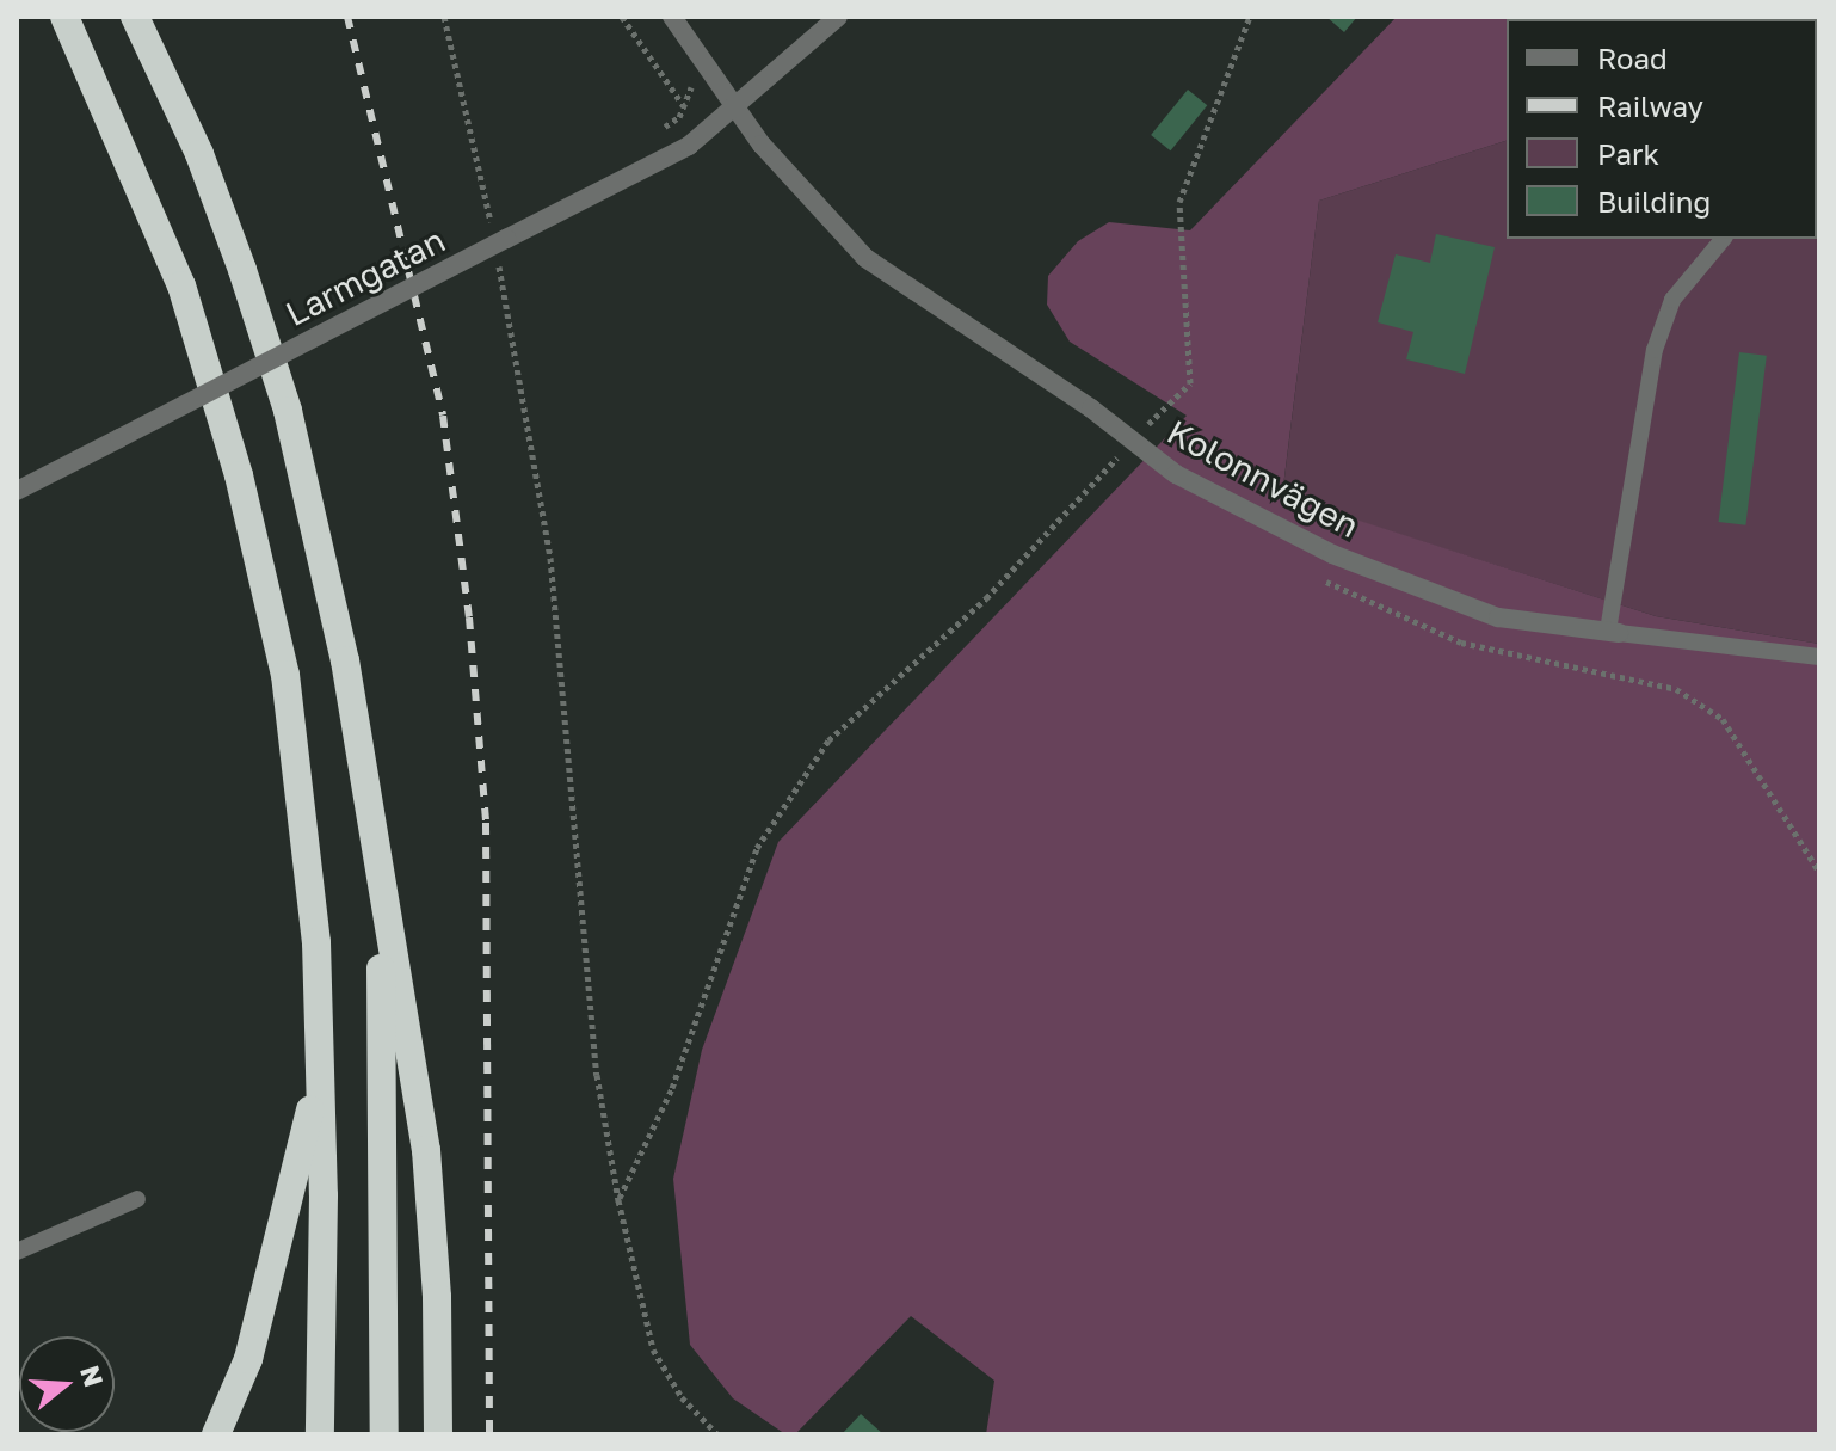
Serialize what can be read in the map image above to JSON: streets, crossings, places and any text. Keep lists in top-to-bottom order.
{
  "streets": {
    "street": ["Larmgatan", "Kolonnvägen"]
  },
  "crossings": [
    ["Larmgatan", "Kolonnvägen"]
  ],
  "legend": [
    "Road",
    "Railway",
    "Park",
    "Building"
  ],
  "north": "right"
}
